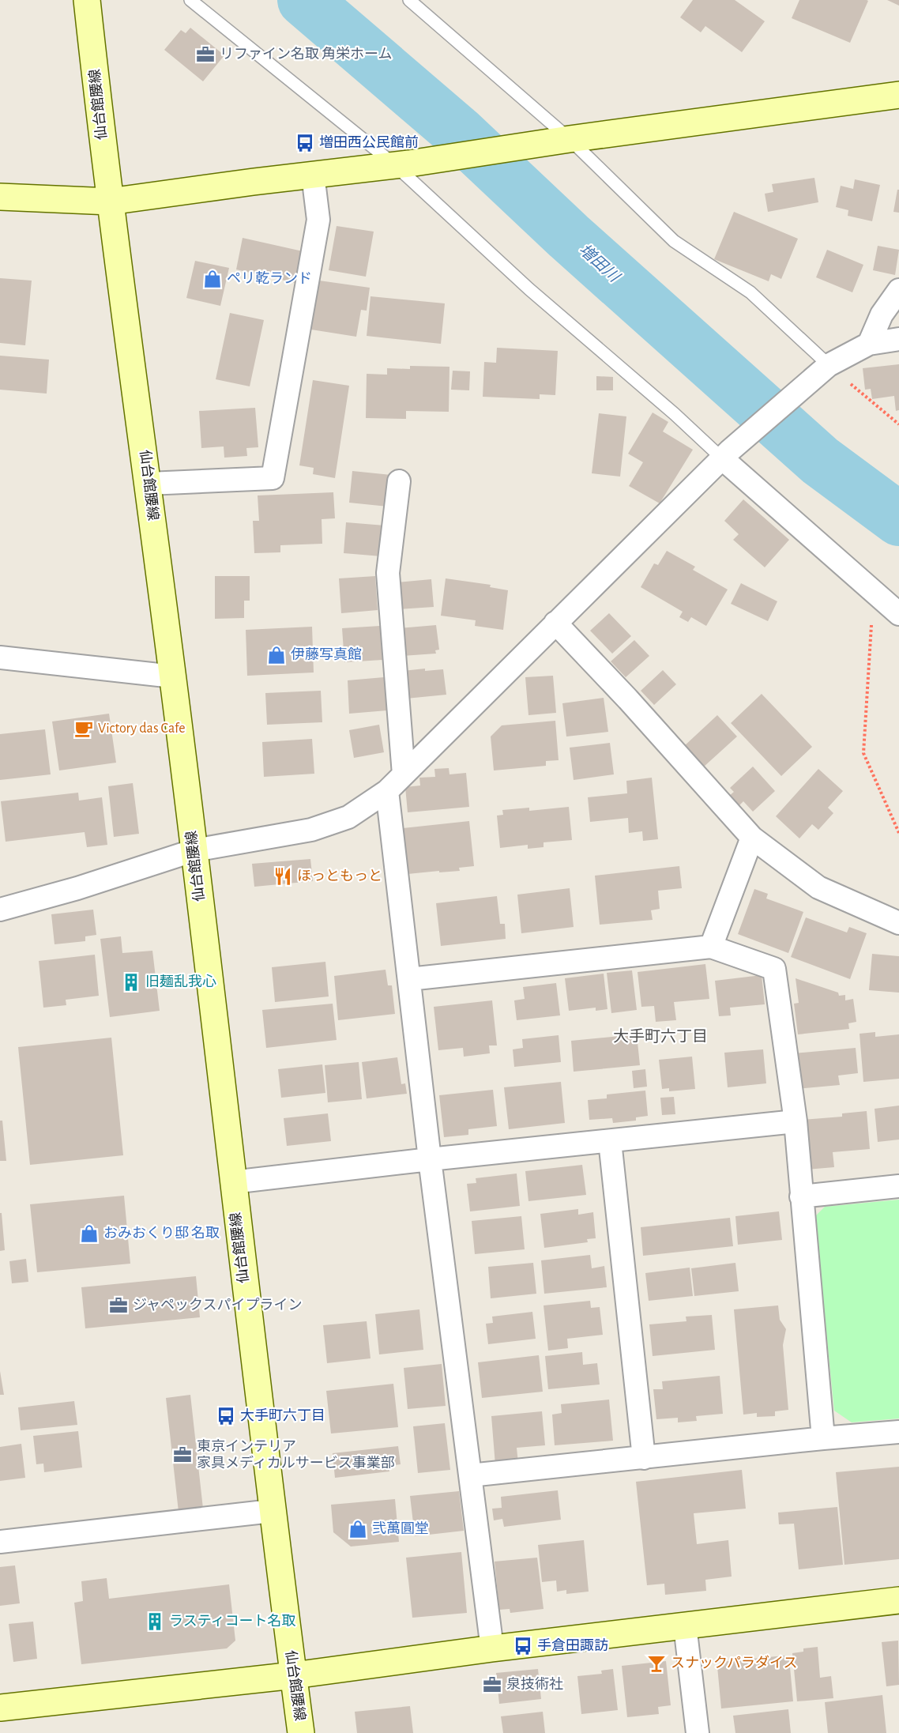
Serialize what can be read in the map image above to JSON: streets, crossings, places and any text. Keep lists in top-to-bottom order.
{
  "streets": {
    "street": ["仙台館腰線"]
  },
  "districts": ["大手町六丁目"],
  "water": ["増田川"],
  "places": {
    "office": [
      "リファイン名取 角栄ホーム",
      "ジャペックスパイプライン",
      "東京インテリア 家具メディカルサービス事業部",
      "泉技術社"
    ],
    "bus stop": ["増田西公民館前", "大手町六丁目", "手倉田諏訪"],
    "shop": [
      "ペリ乾ランド",
      "伊藤写真館",
      "おみおくり邸 名取",
      "弐萬圓堂"
    ],
    "cafe": ["Victory das Cafe"],
    "restaurant": ["ほっともっと"],
    "building": ["旧麺乱我心", "ラスティコート名取"],
    "bar": ["スナックパラダイス"]
  }
}
